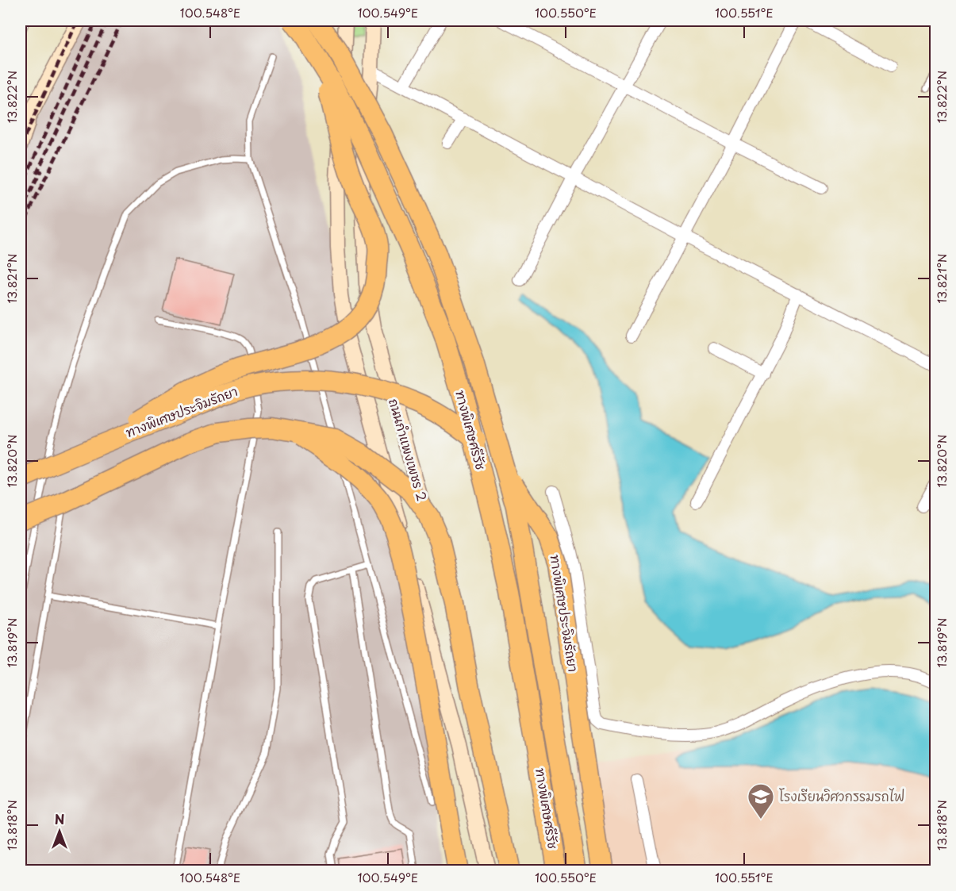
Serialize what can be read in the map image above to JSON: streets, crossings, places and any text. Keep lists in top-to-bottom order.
{
  "streets": {
    "highway": ["ทางพิเศษประจิมรัถยา", "ทางพิเศษศรีรัช"],
    "main road": ["ถนนกำแพงเพชร 2"]
  },
  "places": {
    "school or university": ["โรงเรียนวิศวกรรมรถไฟ"]
  },
  "north": "top",
  "coordinates": [
    "100.548°E",
    "100.549°E",
    "100.550°E",
    "100.551°E",
    "13.822°N",
    "13.821°N",
    "13.820°N",
    "13.819°N",
    "13.818°N"
  ]
}
